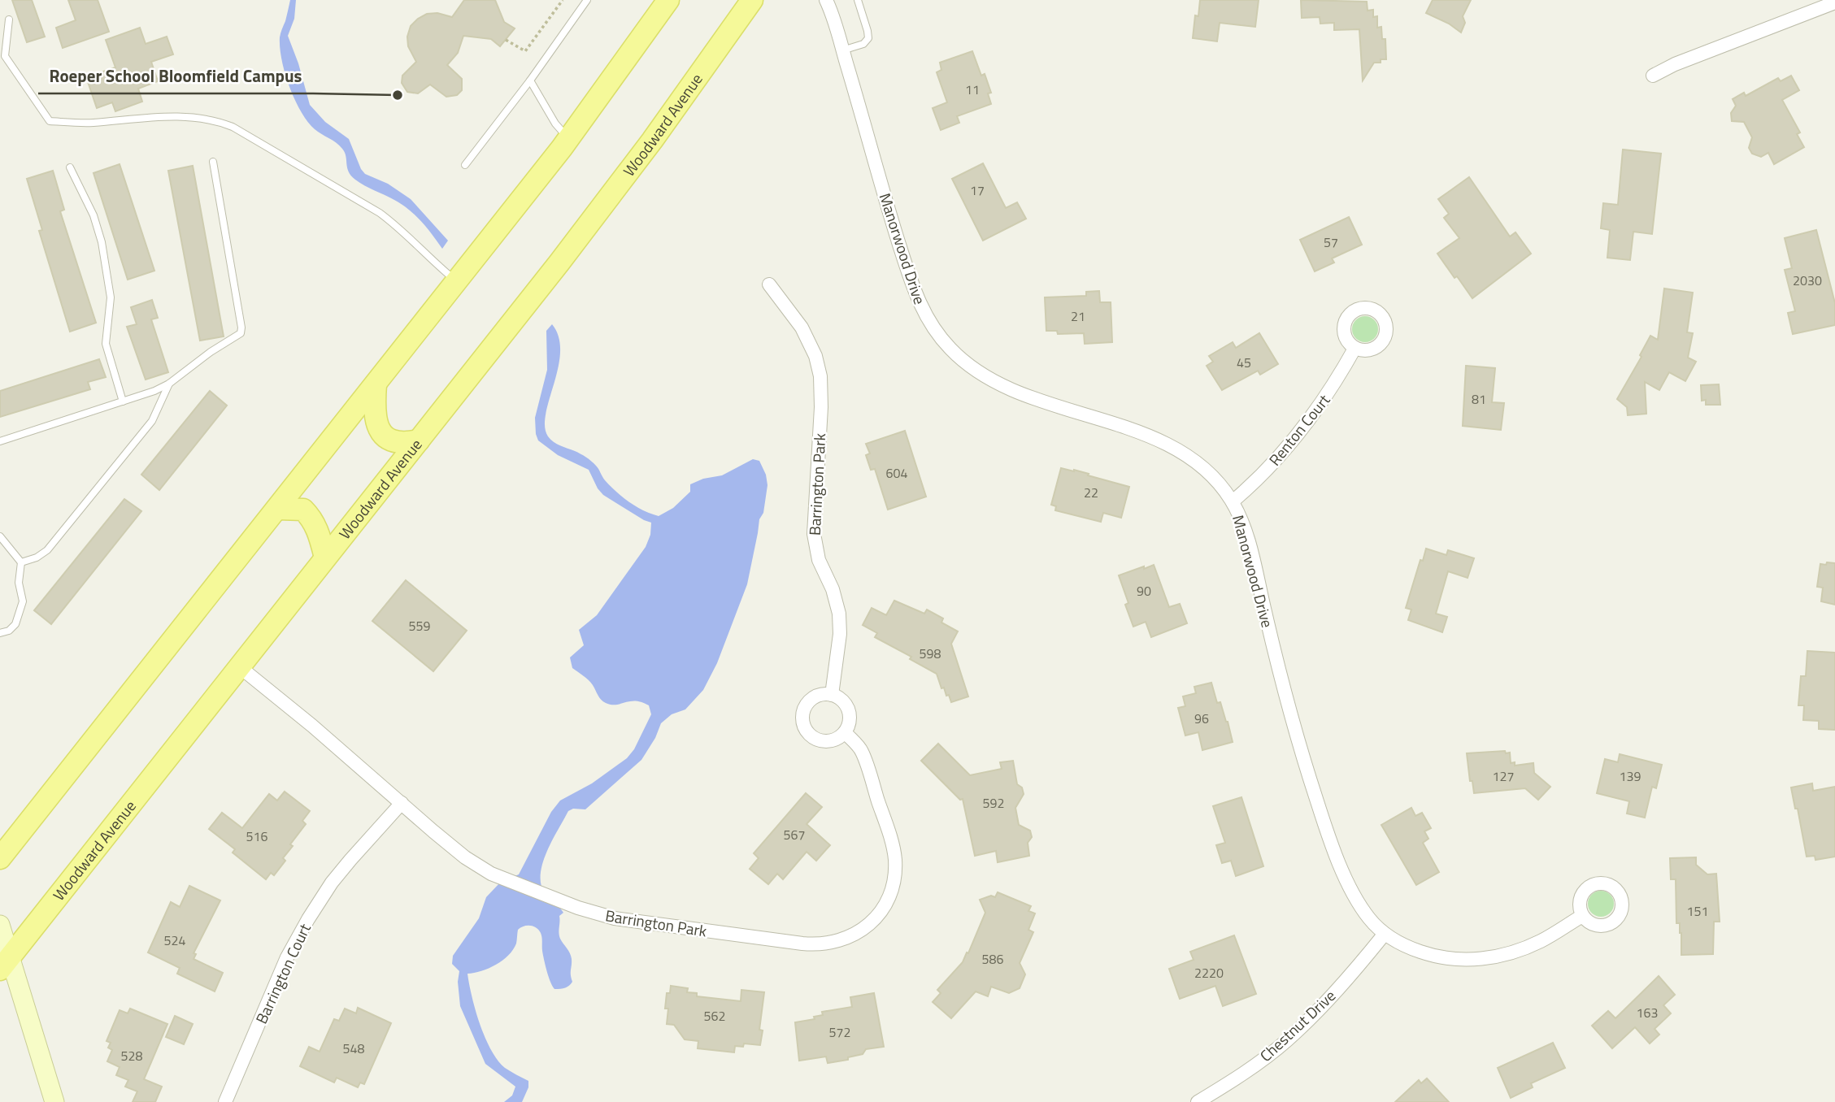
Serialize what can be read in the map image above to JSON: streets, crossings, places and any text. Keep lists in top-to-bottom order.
{
  "streets": {
    "main road": ["Woodward Avenue"],
    "street": [
      "Manorwood Drive",
      "Renton Court",
      "Barrington Park",
      "Barrington Court",
      "Chestnut Drive"
    ]
  },
  "crossings": [
    ["Woodward Avenue", "Barrington Park"],
    ["Manorwood Drive", "Renton Court"],
    ["Manorwood Drive", "Chestnut Drive"],
    ["Barrington Park", "Barrington Court"]
  ],
  "places": ["Roeper School Bloomfield Campus"],
  "house_numbers": [
    "11",
    "17",
    "57",
    "2030",
    "21",
    "45",
    "81",
    "604",
    "22",
    "90",
    "559",
    "598",
    "96",
    "127",
    "139",
    "592",
    "567",
    "516",
    "151",
    "524",
    "586",
    "2220",
    "163",
    "562",
    "572",
    "548",
    "528"
  ]
}
